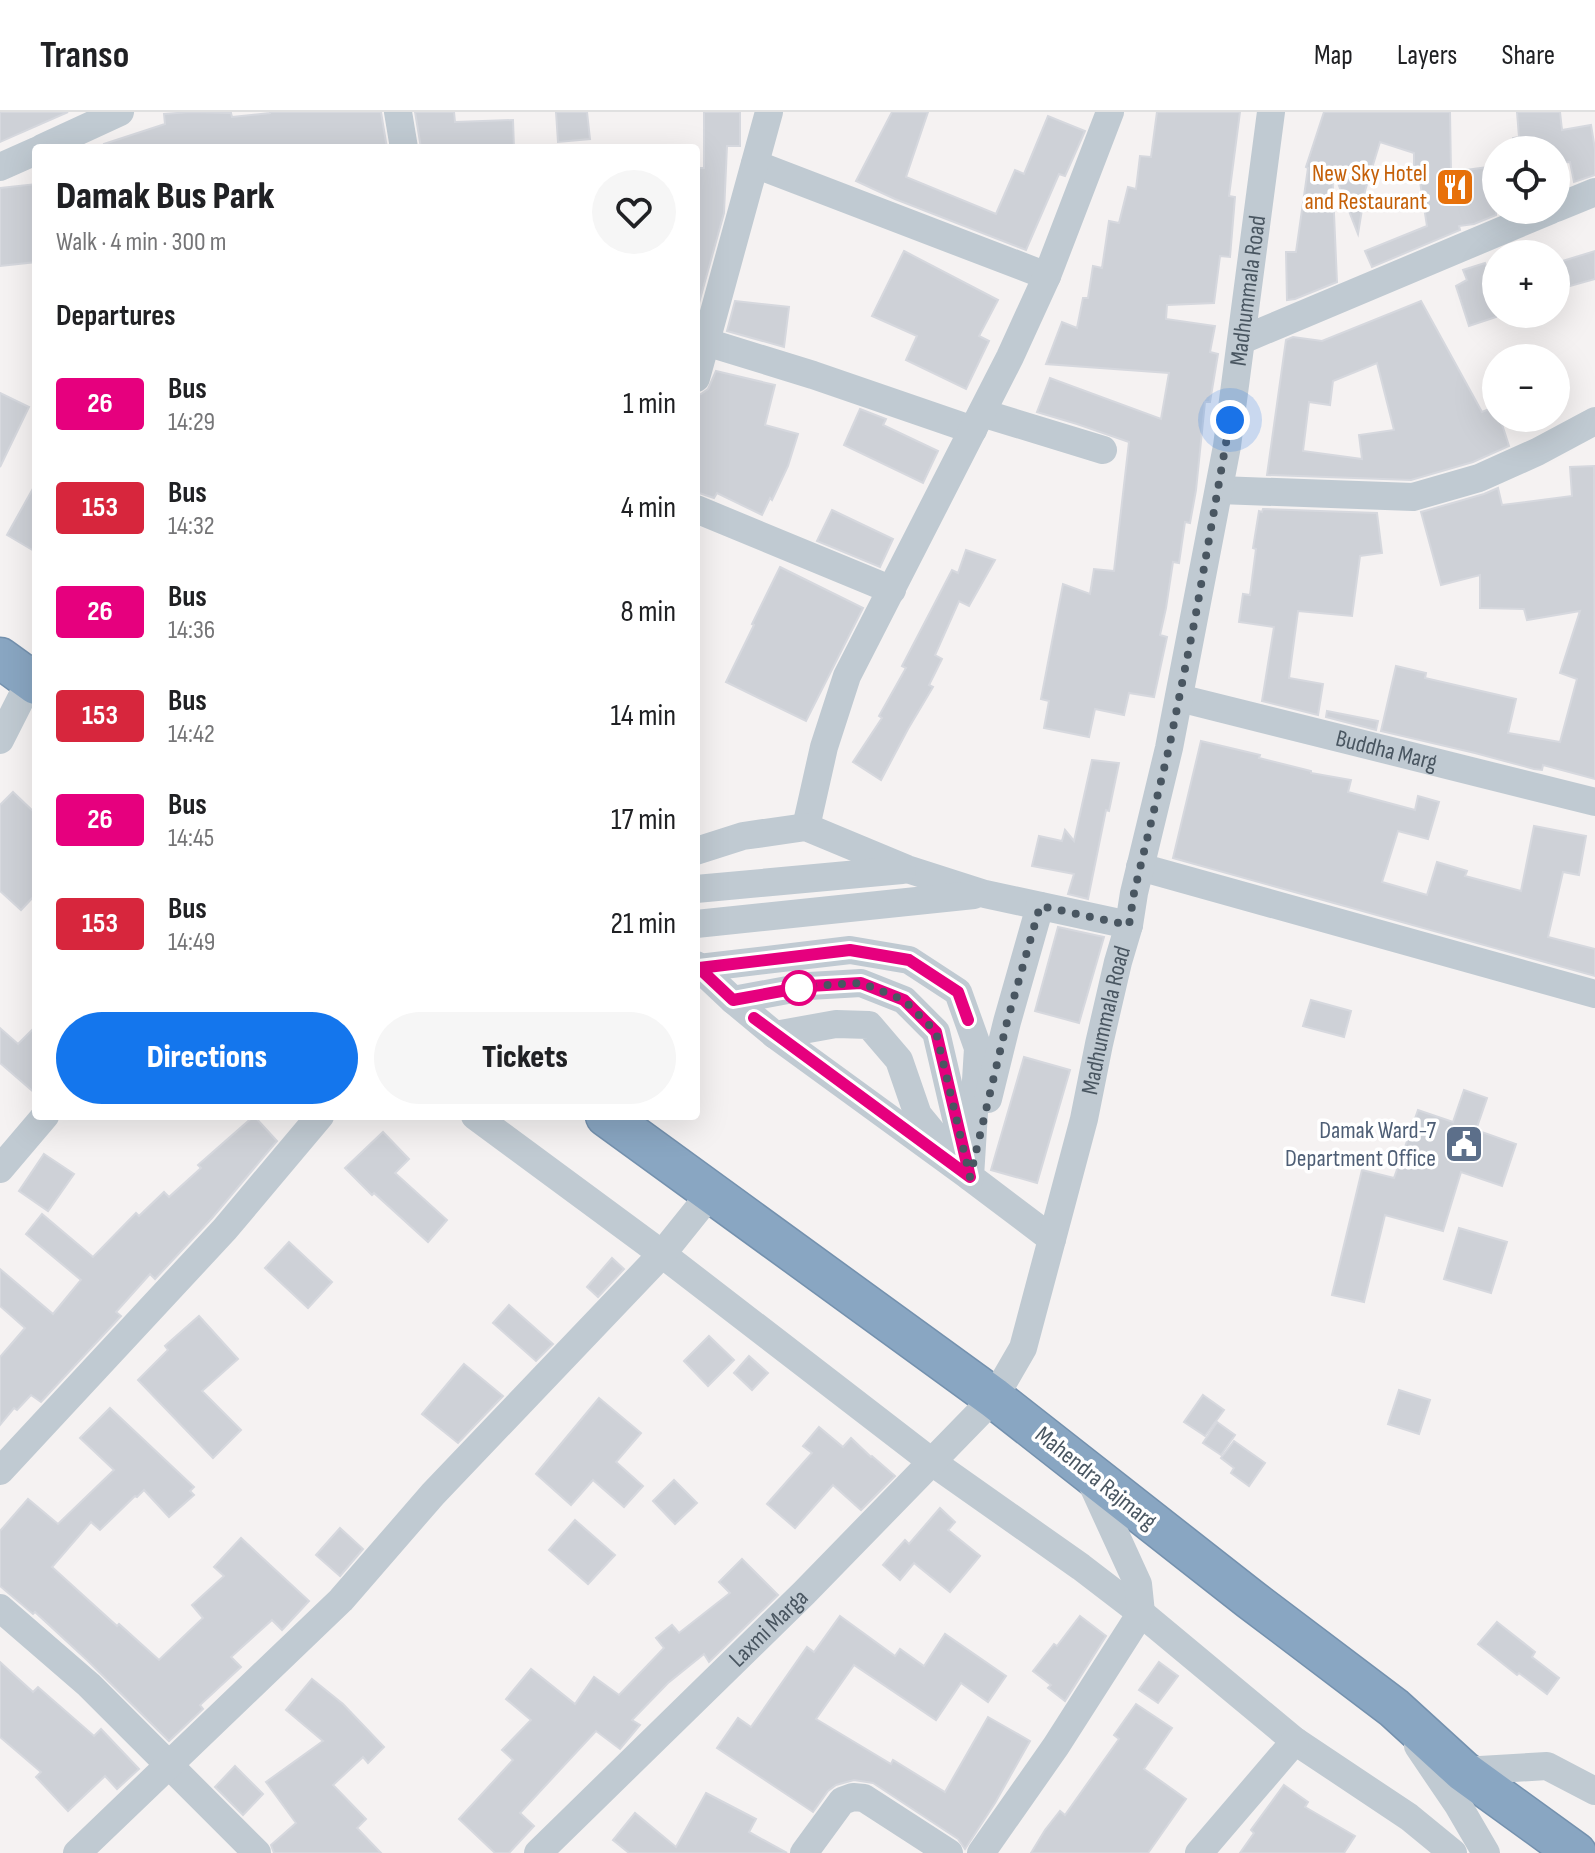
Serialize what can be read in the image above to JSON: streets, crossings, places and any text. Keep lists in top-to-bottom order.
{
  "streets": {
    "highway": ["Mahendra Rajmarg"],
    "street": ["Madhummala Road", "Buddha Marg", "Laxmi Marga"]
  },
  "crossings": [
    ["Madhummala Road", "Buddha Marg"],
    ["Madhummala Road", "Mahendra Rajmarg"],
    ["Madhummala Road", "Laxmi Marga"],
    ["Mahendra Rajmarg", "Laxmi Marga"]
  ],
  "places": {
    "restaurant": ["New Sky Hotel and Restaurant"],
    "public building": ["Damak Ward-7 Department Office"]
  },
  "lines": ["bus line 26"],
  "page": {
    "header": "Transo",
    "nav": ["Map", "Layers", "Share"],
    "map_buttons": ["+", "−"],
    "heading": [
      ["Damak Bus Park", "Walk · 4 min · 300 m"],
      "Departures"
    ],
    "list": [
      {
        "mark": "26",
        "name": "Bus",
        "note": "14:29",
        "value": "1 min"
      },
      {
        "mark": "153",
        "name": "Bus",
        "note": "14:32",
        "value": "4 min"
      },
      {
        "mark": "26",
        "name": "Bus",
        "note": "14:36",
        "value": "8 min"
      },
      {
        "mark": "153",
        "name": "Bus",
        "note": "14:42",
        "value": "14 min"
      },
      {
        "mark": "26",
        "name": "Bus",
        "note": "14:45",
        "value": "17 min"
      },
      {
        "mark": "153",
        "name": "Bus",
        "note": "14:49",
        "value": "21 min"
      }
    ],
    "buttons": ["Directions", "Tickets"]
  }
}
